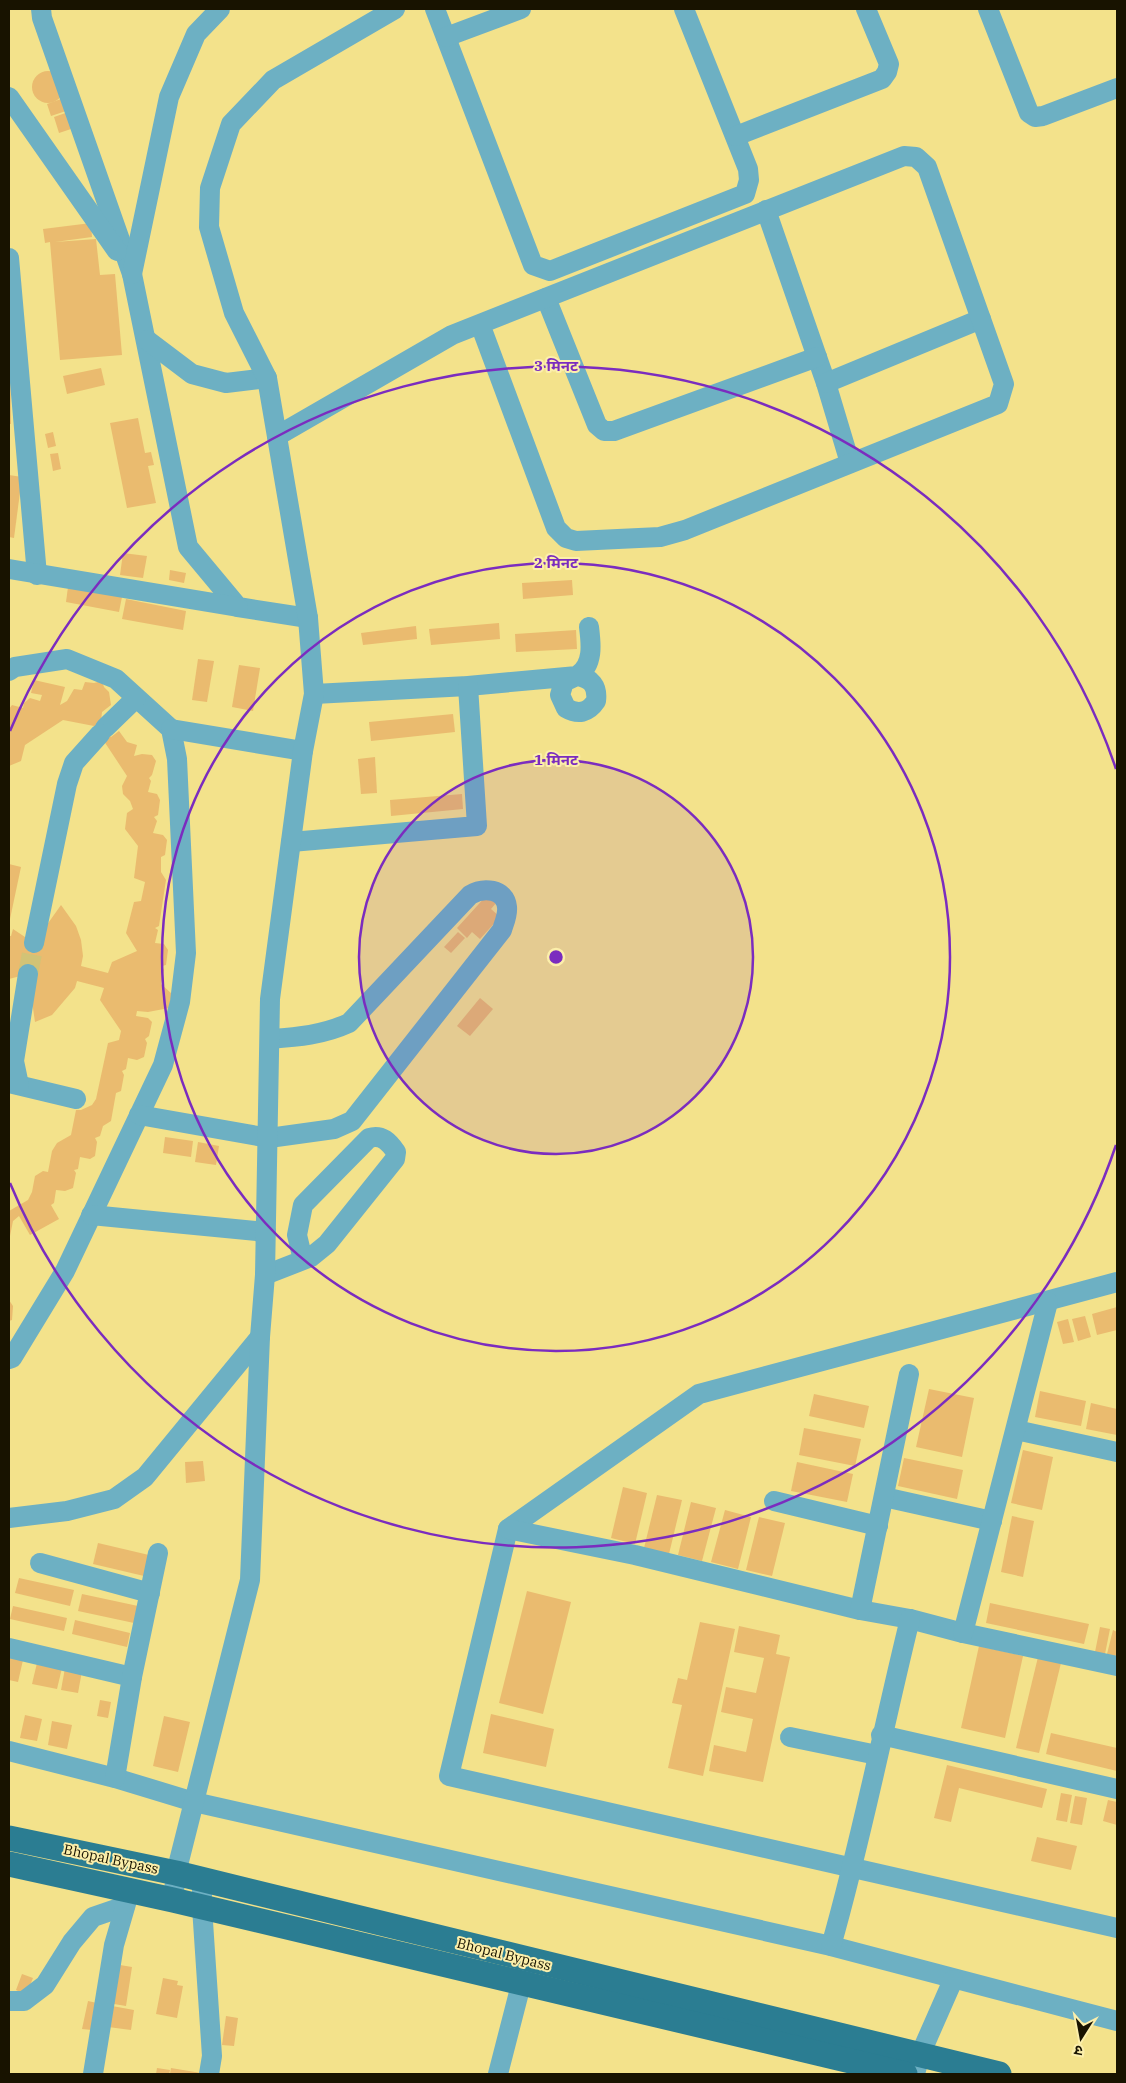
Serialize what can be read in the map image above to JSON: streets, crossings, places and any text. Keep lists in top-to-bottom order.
{
  "streets": {
    "main road": ["Bhopal Bypass"]
  },
  "north": "bottom",
  "rings": ["3 मिनट", "2 मिनट", "1 मिनट"]
}
